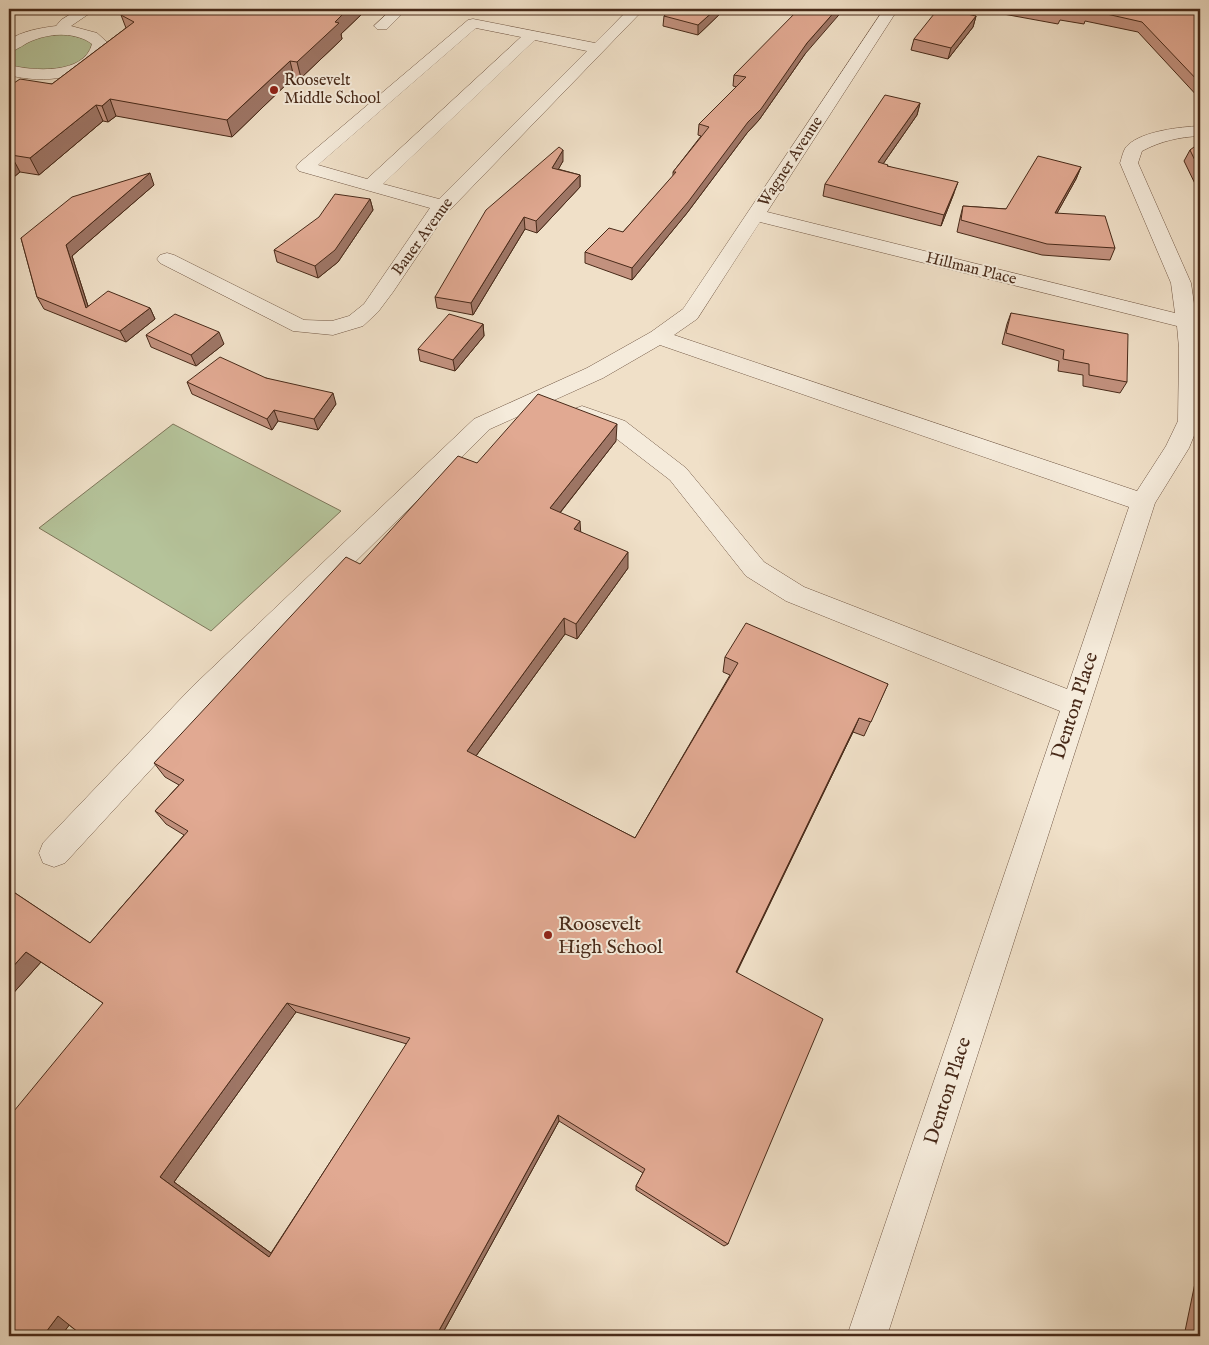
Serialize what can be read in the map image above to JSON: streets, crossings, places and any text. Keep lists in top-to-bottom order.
{
  "streets": {
    "street": [
      "Wagner Avenue",
      "Bauer Avenue",
      "Hillman Place",
      "Denton Place"
    ]
  },
  "crossings": [
    ["Wagner Avenue", "Hillman Place"],
    ["Hillman Place", "Denton Place"]
  ],
  "places": ["Roosevelt Middle School", "Roosevelt High School"]
}
